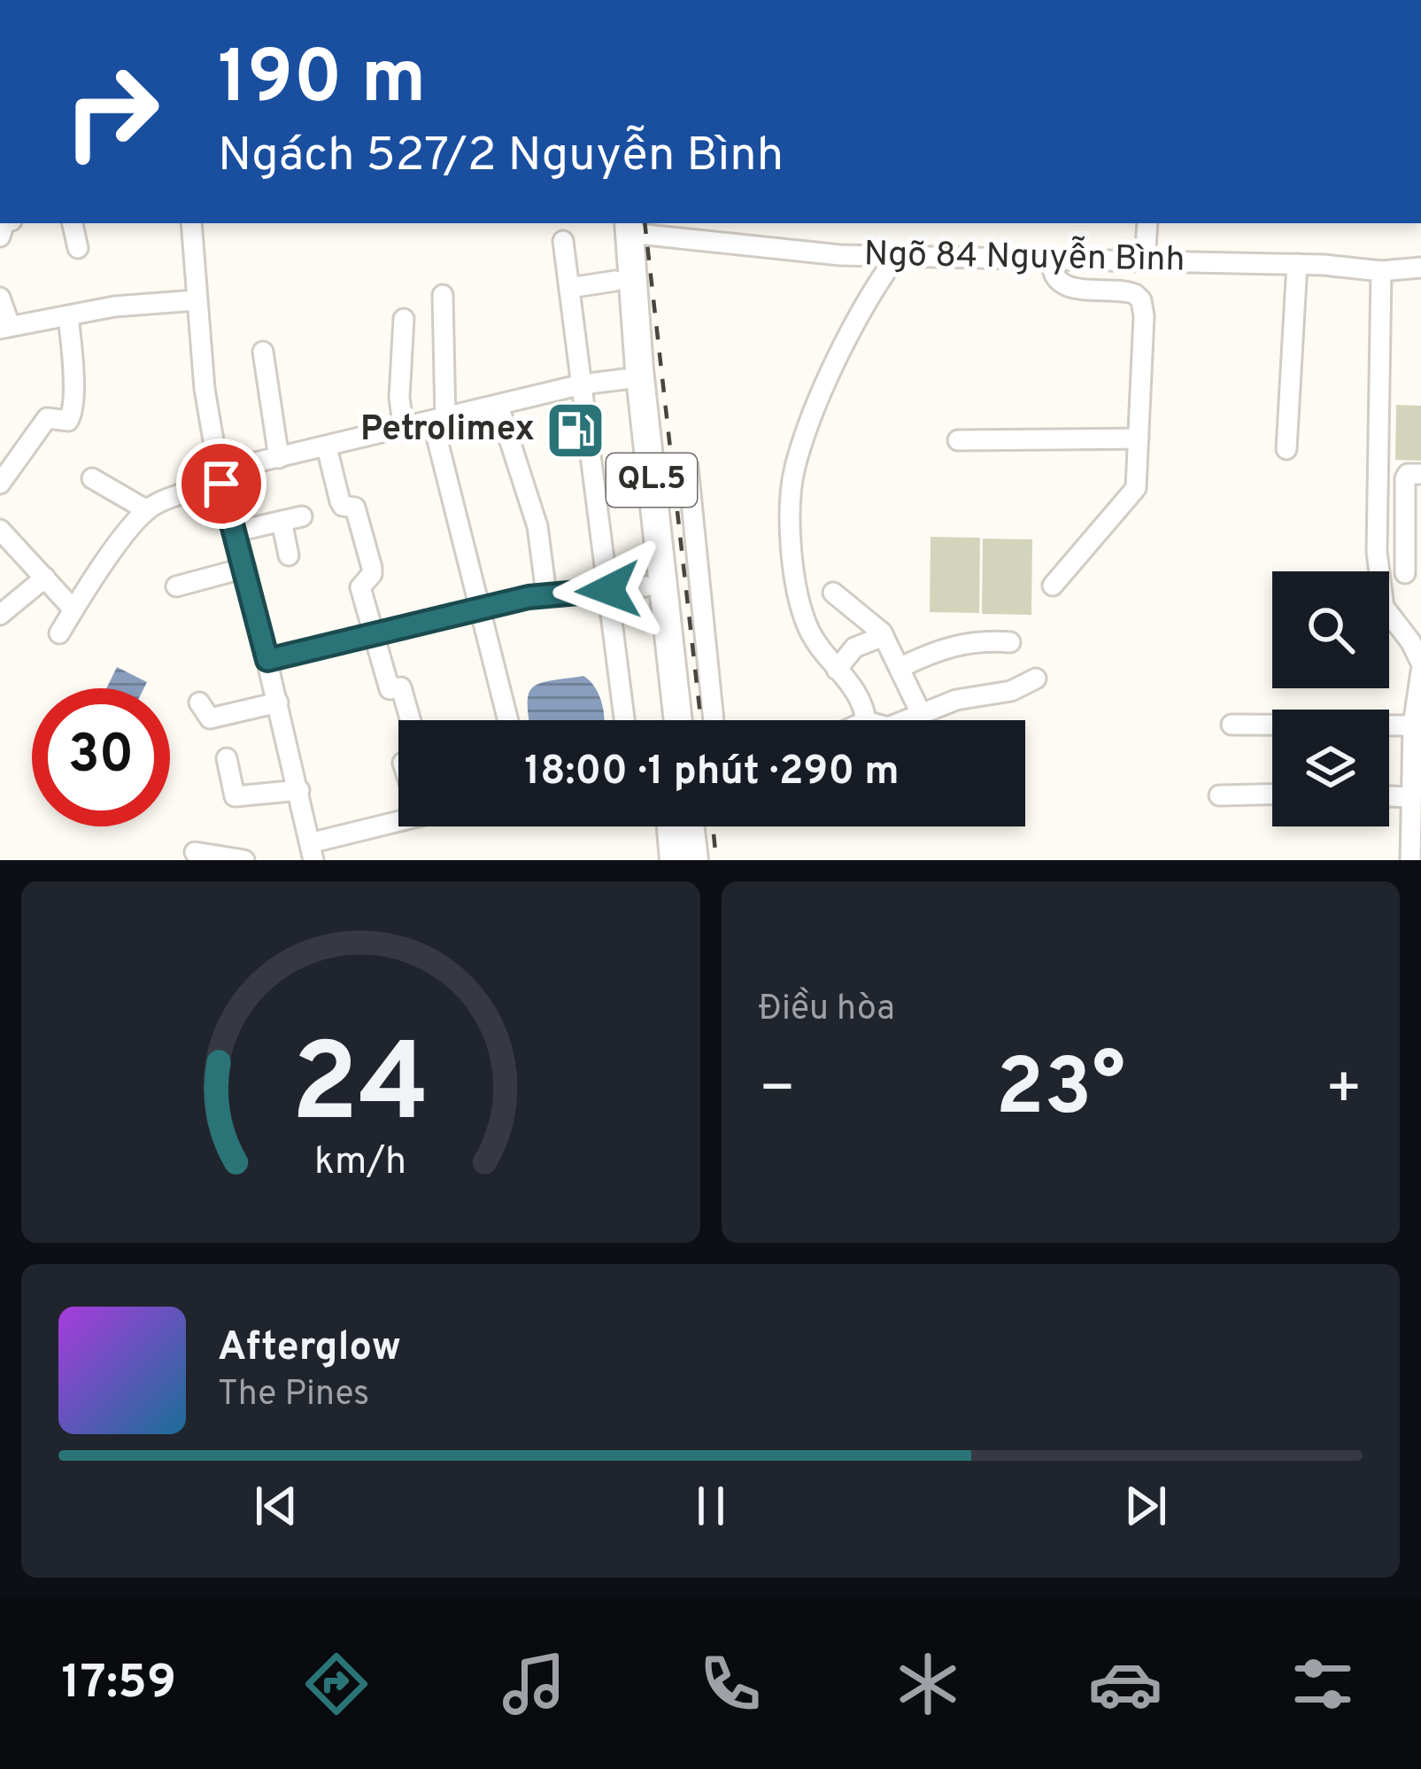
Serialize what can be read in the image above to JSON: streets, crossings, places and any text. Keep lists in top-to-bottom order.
{
  "streets": {
    "highway": ["QL.5"],
    "street": ["Ngõ 84 Nguyễn Bình"]
  },
  "crossings": [
    ["Ngõ 84 Nguyễn Bình", "QL.5"]
  ],
  "places": {
    "fuel station": ["Petrolimex"]
  },
  "page": {
    "turn": ["190 m", "Ngách 527/2 Nguyễn Bình"],
    "limit": "30",
    "trip": "18:00 · 1 phút · 290 m",
    "tile": "Điều hòa",
    "heat": ["−", "23°", "+"],
    "song": ["Afterglow", "The Pines"],
    "tabs": "17:59",
    "gauge": ["24", "km/h"]
  }
}
